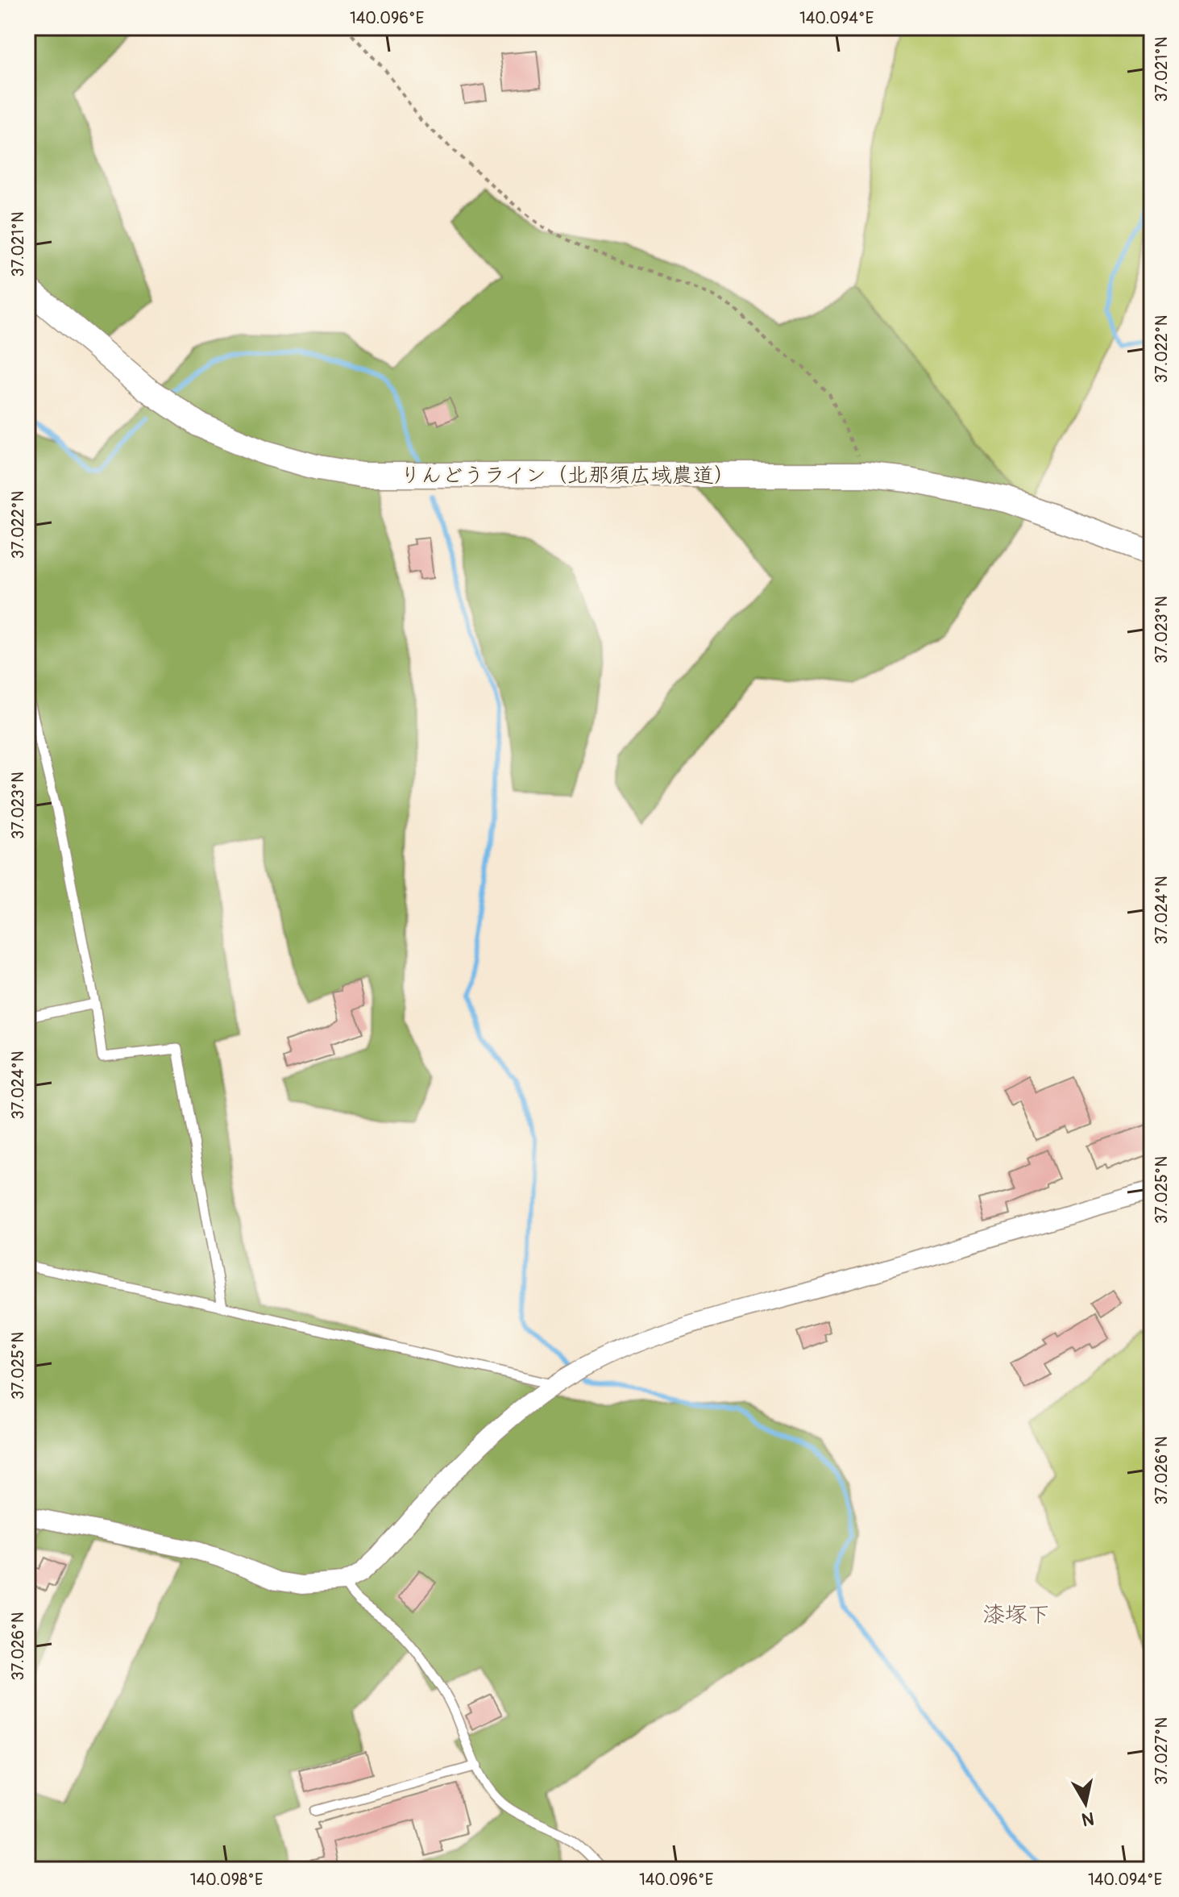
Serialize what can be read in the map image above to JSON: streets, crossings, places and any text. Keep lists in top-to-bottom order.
{
  "streets": {
    "street": ["りんどうライン（北那須広域農道）"]
  },
  "districts": ["漆塚下"],
  "north": "bottom",
  "coordinates": [
    "140.096°E",
    "140.094°E",
    "37.021°N",
    "37.022°N",
    "37.023°N",
    "37.024°N",
    "37.025°N",
    "37.026°N",
    "37.027°N",
    "140.098°E"
  ]
}
